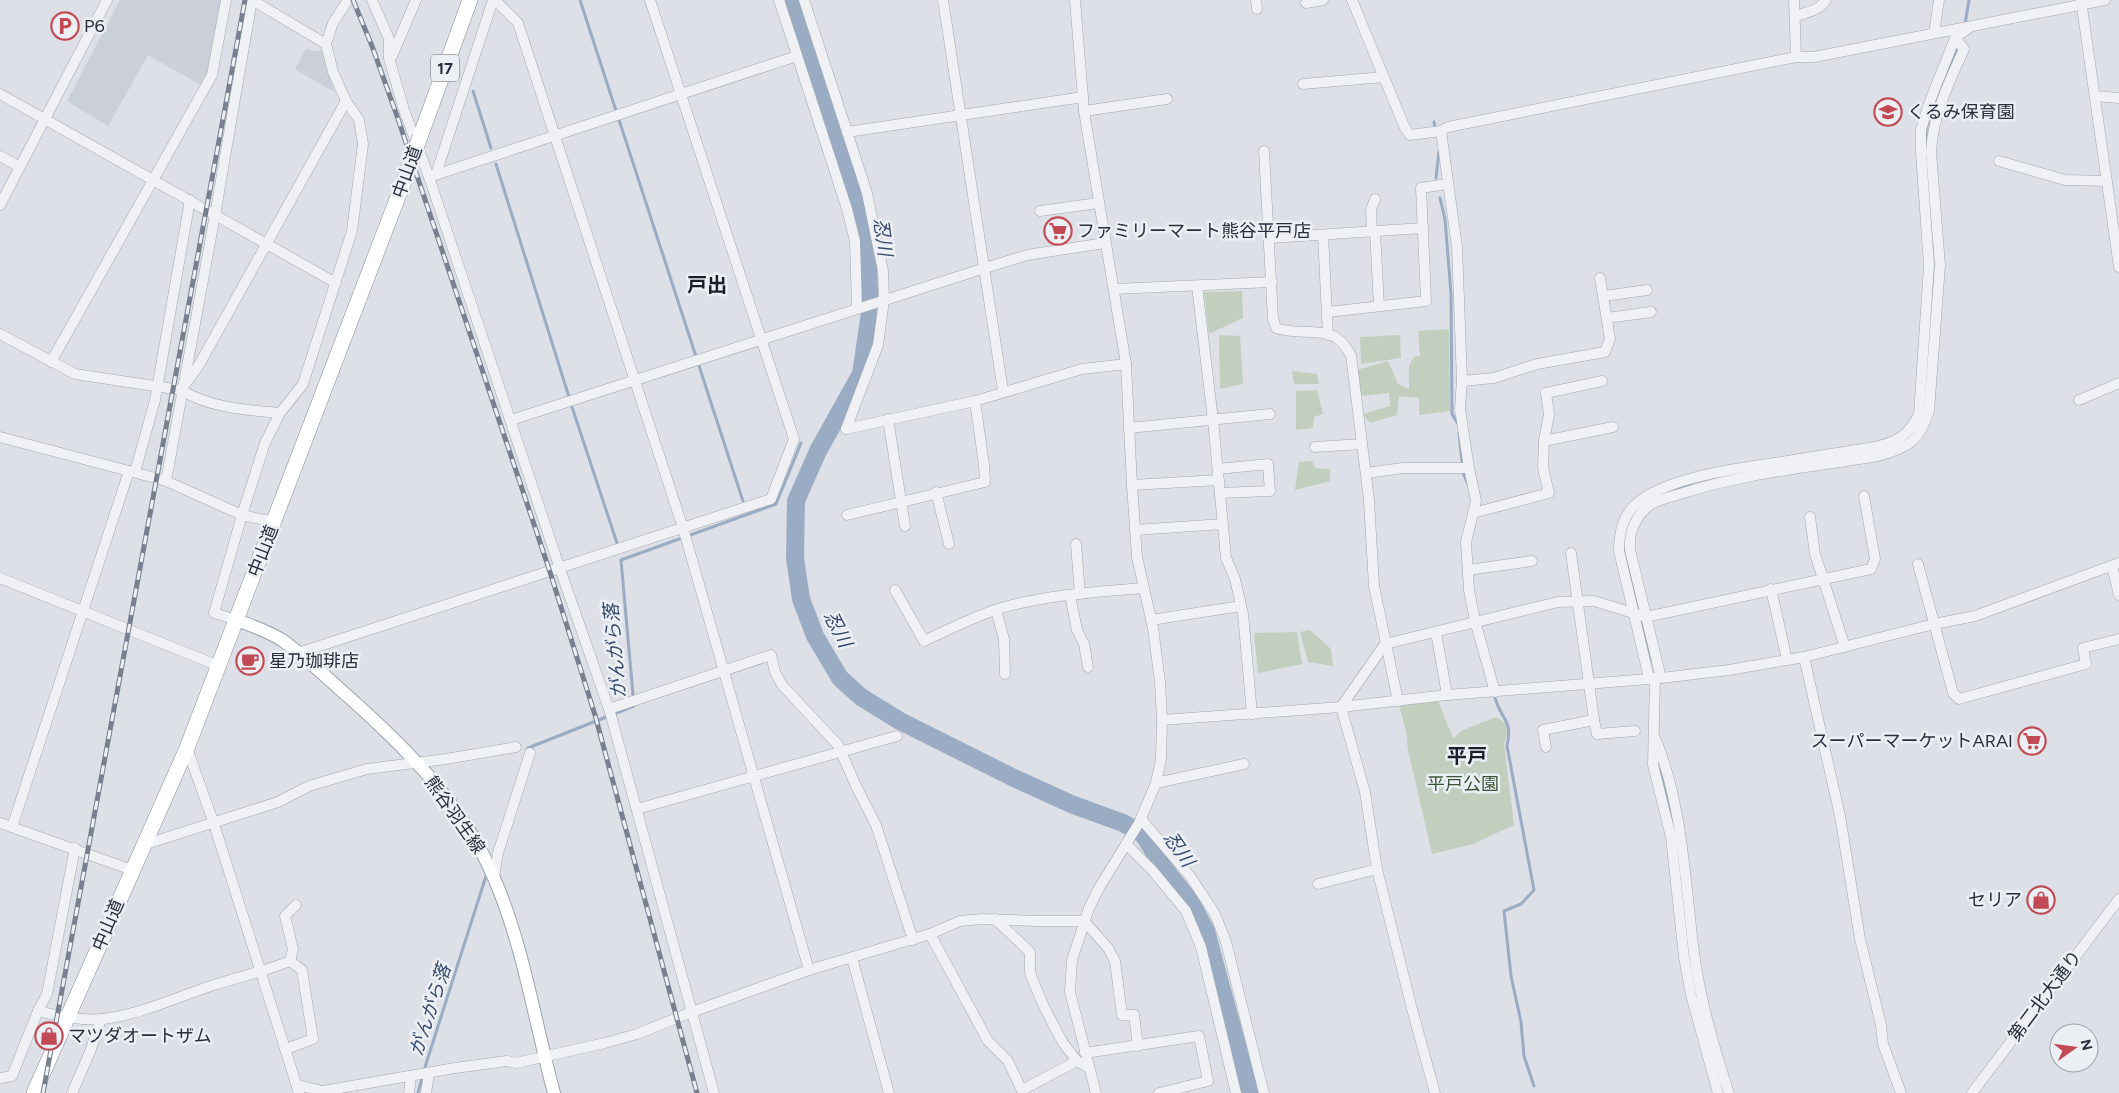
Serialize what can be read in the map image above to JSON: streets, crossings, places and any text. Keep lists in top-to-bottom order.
{
  "streets": {
    "highway": ["17", "中山道"],
    "main road": ["熊谷羽生線"],
    "street": ["第二北大通り"]
  },
  "crossings": [
    ["中山道", "熊谷羽生線"]
  ],
  "districts": ["戸出", "平戸"],
  "water": ["忍川", "がんがら落"],
  "parks": ["平戸公園"],
  "places": {
    "parking": ["P6"],
    "school or university": ["くるみ保育園"],
    "supermarket": ["ファミリーマート熊谷平戸店", "スーパーマーケットARAI"],
    "cafe": ["星乃珈琲店"],
    "shop": ["セリア", "マツダオートザム"]
  },
  "north": "right"
}
